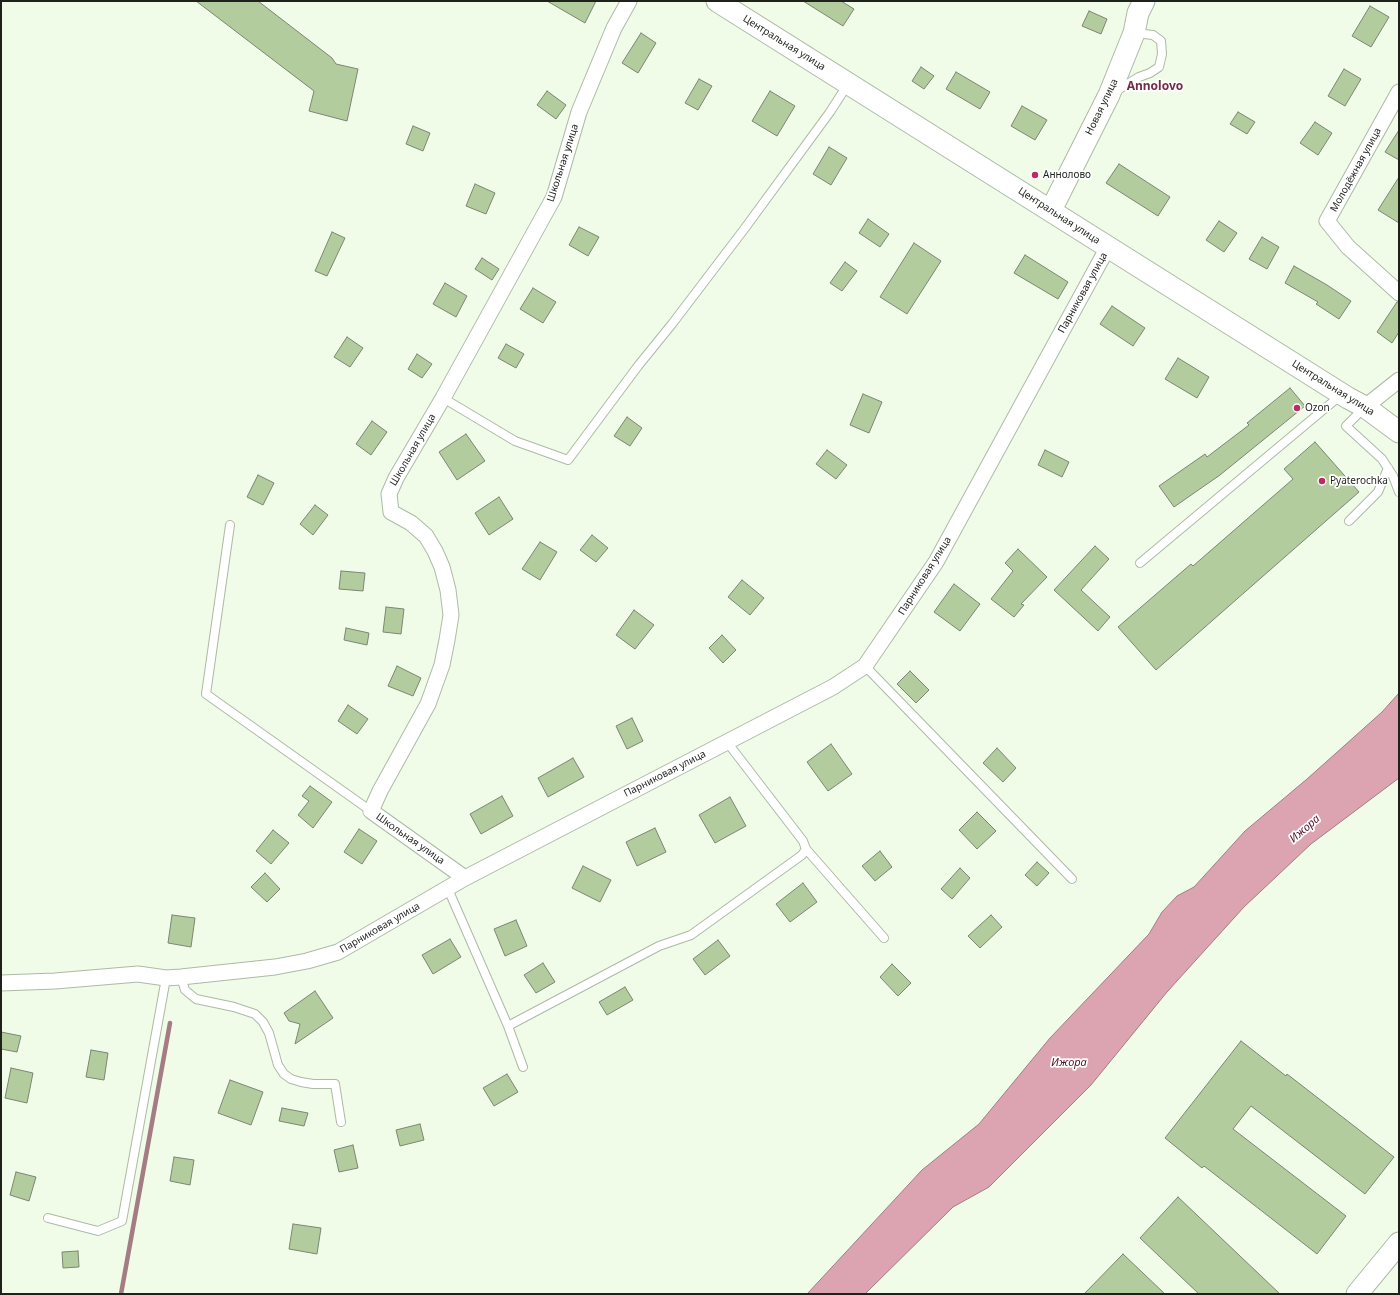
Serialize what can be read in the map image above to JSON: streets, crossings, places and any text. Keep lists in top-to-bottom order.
{
  "streets": {
    "main road": ["Центральная улица", "Новая улица"],
    "street": ["Школьная улица", "Молодёжная улица", "Парниковая улица"]
  },
  "crossings": [
    ["Центральная улица", "Новая улица"],
    ["Центральная улица", "Парниковая улица"],
    ["Школьная улица", "Парниковая улица"]
  ],
  "districts": ["Annolovo"],
  "water": ["Ижора"],
  "places": ["Аннолово", "Ozon", "Pyaterochka"]
}
